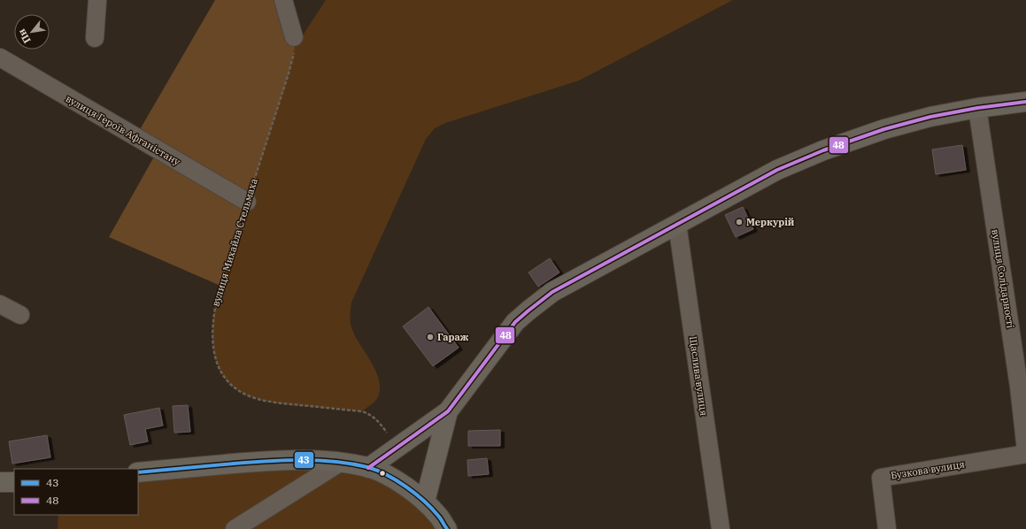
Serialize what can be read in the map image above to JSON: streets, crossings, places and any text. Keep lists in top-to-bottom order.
{
  "streets": {
    "street": [
      "вулиця Героїв Афганістану",
      "вулиця Солідарності",
      "Щаслива вулиця",
      "Бузкова вулиця"
    ],
    "path": ["вулиця Михайла Стельмаха"]
  },
  "crossings": [
    ["вулиця Героїв Афганістану", "вулиця Михайла Стельмаха"]
  ],
  "places": ["Меркурій", "Гараж"],
  "lines": ["transit line 48", "transit line 43"],
  "legend": ["43", "48"],
  "north": "bottom left"
}
